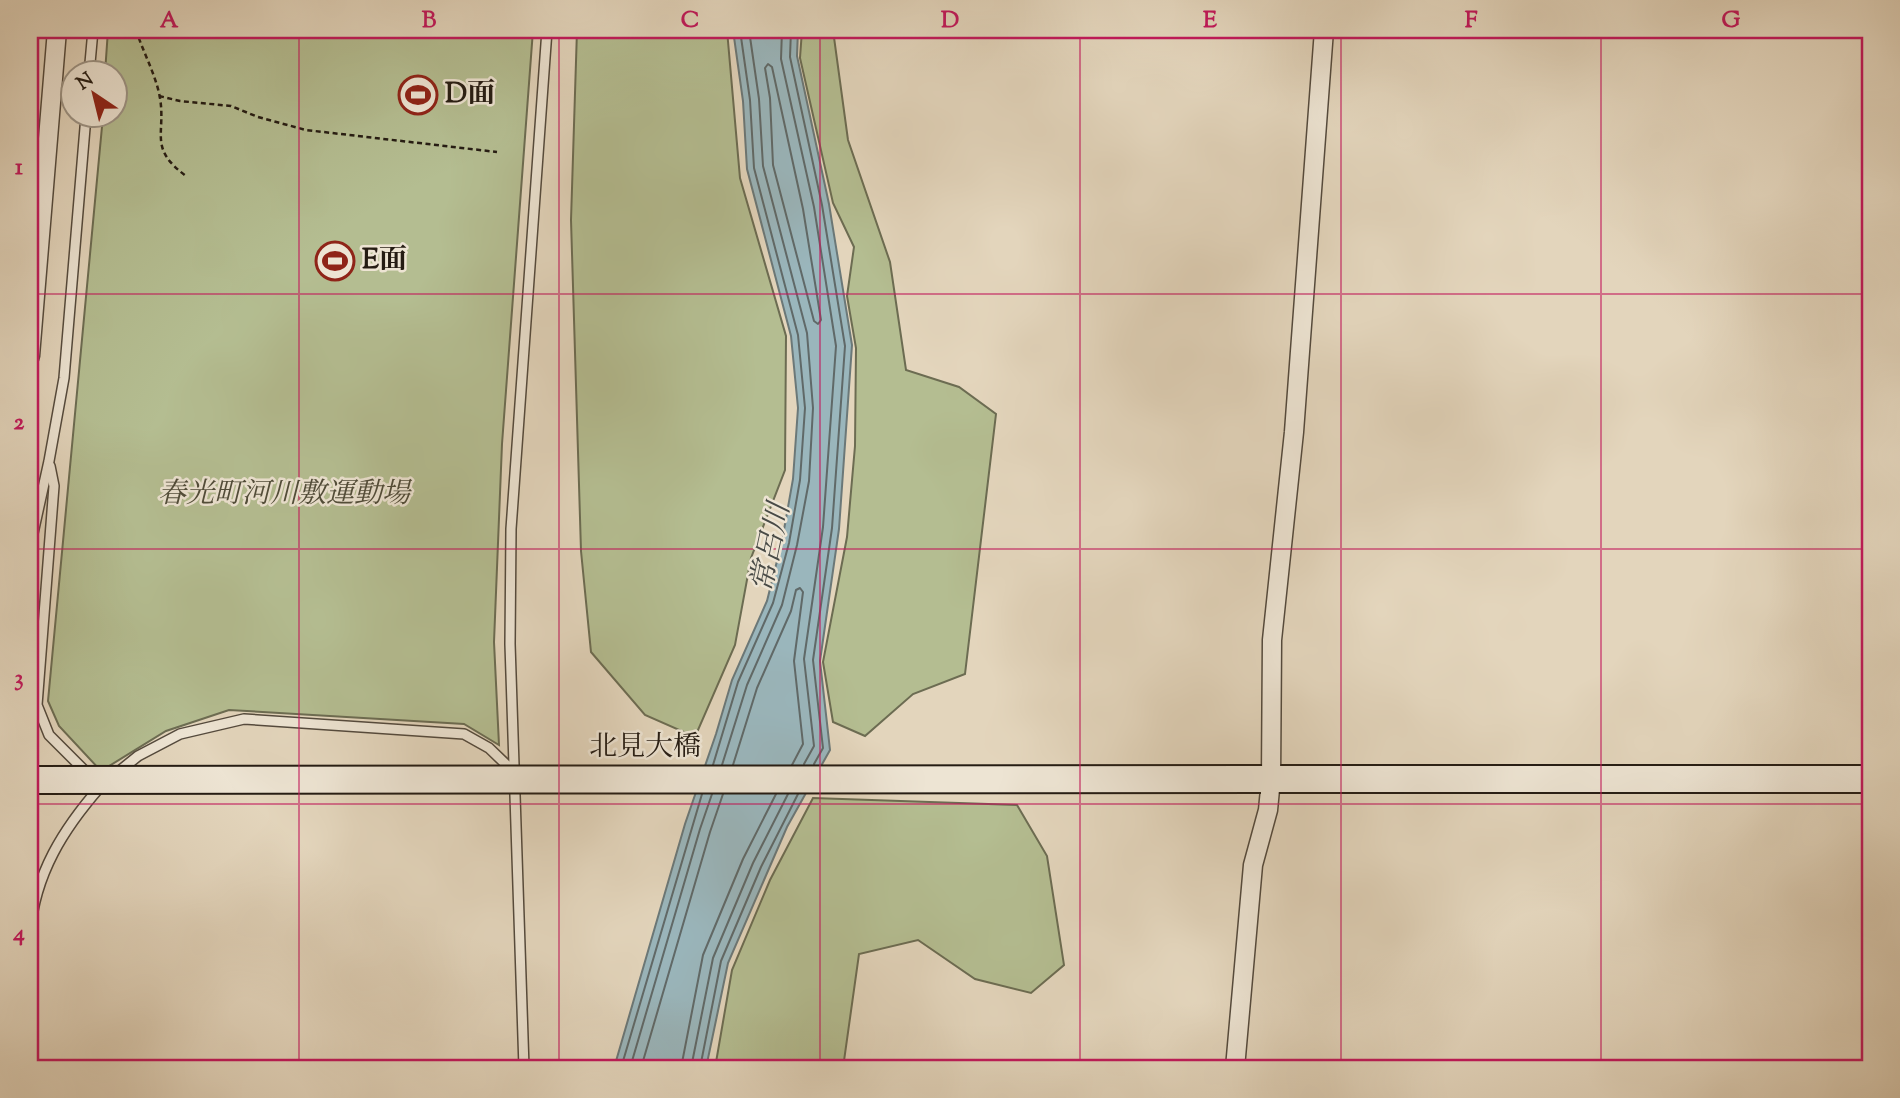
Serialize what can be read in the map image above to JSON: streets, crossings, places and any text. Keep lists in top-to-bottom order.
{
  "streets": {
    "street": ["北見大橋"]
  },
  "water": ["常呂川"],
  "parks": ["春光町河川敷運動場"],
  "places": {
    "sports": ["D面", "E面"]
  },
  "north": "top left",
  "grid": {
    "columns": [
      "A",
      "B",
      "C",
      "D",
      "E",
      "F",
      "G"
    ],
    "rows": [
      "1",
      "2",
      "3",
      "4"
    ]
  }
}
